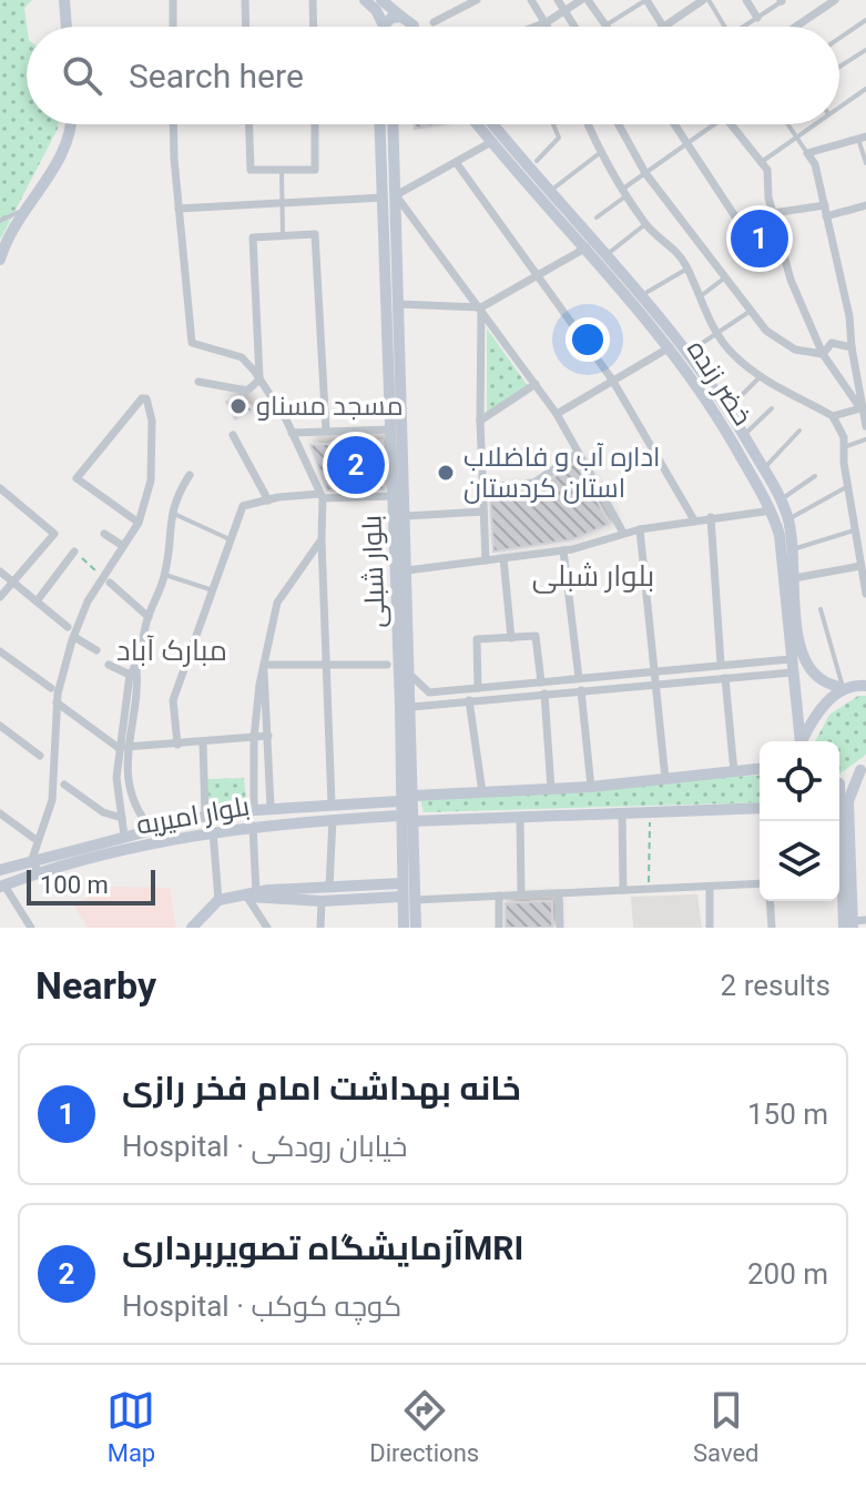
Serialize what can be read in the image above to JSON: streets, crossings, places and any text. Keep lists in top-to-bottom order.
{
  "streets": {
    "street": ["خضر زنده", "بلوار شبلی", "بلوار امیریه"]
  },
  "crossings": [
    ["بلوار شبلی", "بلوار امیریه"]
  ],
  "districts": ["بلوار شبلی", "مبارک آباد"],
  "places": ["مسجد مسناو", "اداره آب و فاضلاب استان کردستان"],
  "scale_bar": "100 m",
  "page": {
    "search": "Search here",
    "pins": ["1", "2"],
    "scale": "100 m",
    "heading": ["Nearby", "2 results"],
    "list": [
      {
        "mark": "1",
        "name": "خانه بهداشت امام فخر رازی",
        "note": "Hospital · خیابان رودکی",
        "value": "150 m"
      },
      {
        "mark": "2",
        "name": "آزمايشگاه تصویربرداریMRI",
        "note": "Hospital · کوچه کوکب",
        "value": "200 m"
      }
    ],
    "nav": ["Map", "Directions", "Saved"]
  }
}
